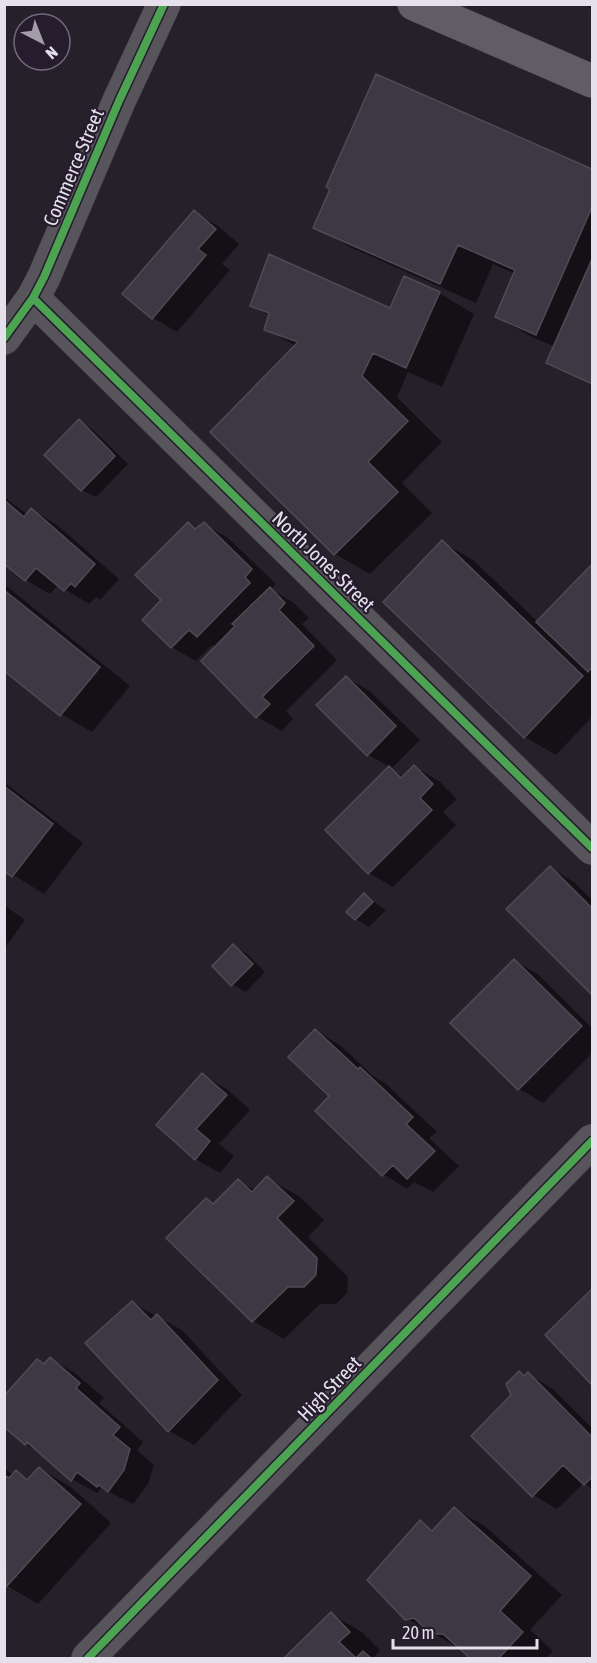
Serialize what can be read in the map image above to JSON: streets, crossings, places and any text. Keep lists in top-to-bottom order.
{
  "streets": {
    "street": ["Commerce Street", "North Jones Street", "High Street"]
  },
  "crossings": [
    ["Commerce Street", "North Jones Street"]
  ],
  "scale_bar": "20 m",
  "north": "bottom right"
}
